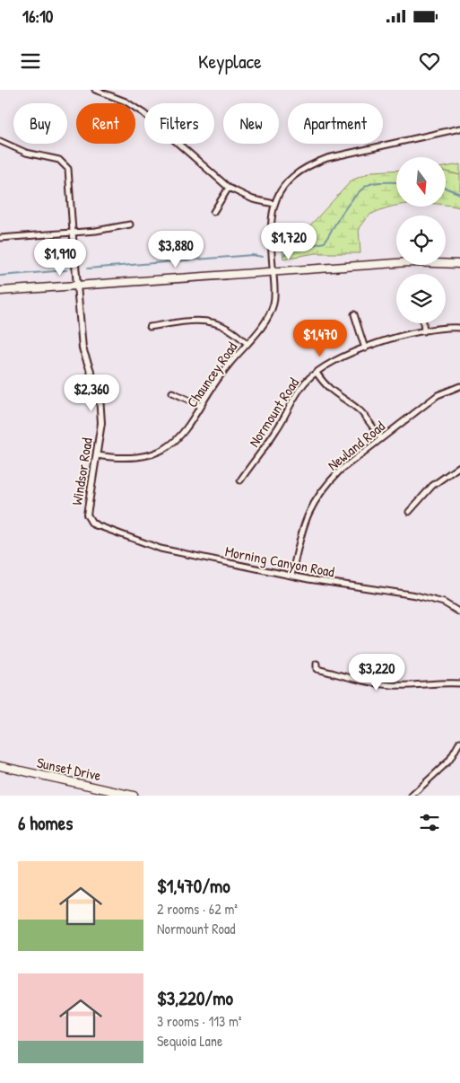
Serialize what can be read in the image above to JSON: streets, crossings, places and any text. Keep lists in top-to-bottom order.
{
  "streets": {
    "main road": ["Sunset Drive"],
    "street": [
      "Chauncey Road",
      "Normount Road",
      "Newland Road",
      "Windsor Road",
      "Morning Canyon Road"
    ]
  },
  "crossings": [
    ["Chauncey Road", "Windsor Road"],
    ["Newland Road", "Morning Canyon Road"],
    ["Windsor Road", "Morning Canyon Road"]
  ],
  "north": "bottom",
  "page": {
    "status": "16:10",
    "header": "Keyplace",
    "chip": [
      "Buy",
      "Rent",
      "Filters",
      "New",
      "Apartment"
    ],
    "price": [
      "$1,720",
      "$3,880",
      "$1,910",
      "$1,470",
      "$2,360",
      "$3,220"
    ],
    "heading": "6 homes",
    "list": [
      {
        "name": "$1,470/mo",
        "note": "2 rooms · 62 m² · Normount Road"
      },
      {
        "name": "$3,220/mo",
        "note": "3 rooms · 113 m² · Sequoia Lane"
      }
    ]
  }
}
